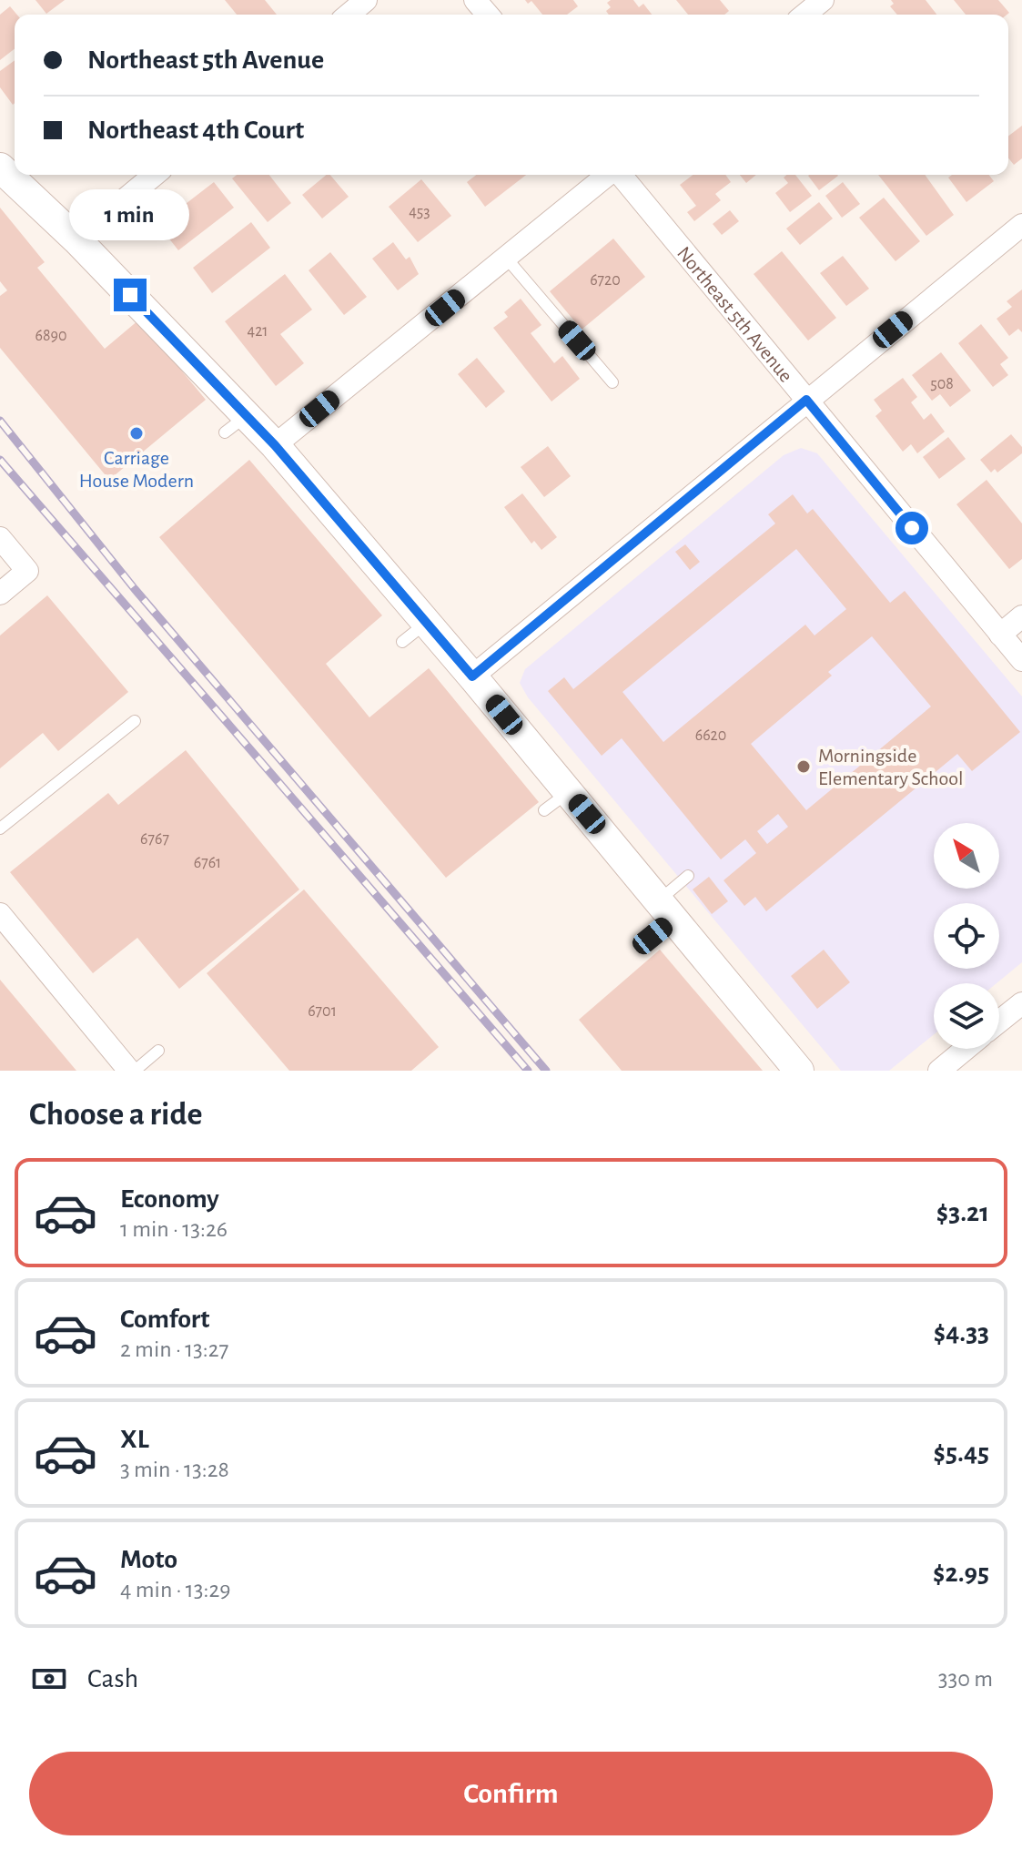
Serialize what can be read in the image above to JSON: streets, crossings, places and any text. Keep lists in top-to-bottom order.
{
  "streets": {
    "street": ["Northeast 5th Avenue"]
  },
  "places": ["Carriage House Modern", "Morningside Elementary School"],
  "house_numbers": [
    "453",
    "6720",
    "421",
    "6890",
    "508",
    "6620",
    "6767",
    "6761",
    "6701"
  ],
  "north": "top left",
  "page": {
    "banner": ["Northeast 5th Avenue", "Northeast 4th Court"],
    "bubble": "1 min",
    "heading": "Choose a ride",
    "list": [
      {
        "name": "Economy",
        "note": "1 min · 13:26",
        "value": "$3.21"
      },
      {
        "name": "Comfort",
        "note": "2 min · 13:27",
        "value": "$4.33"
      },
      {
        "name": "XL",
        "note": "3 min · 13:28",
        "value": "$5.45"
      },
      {
        "name": "Moto",
        "note": "4 min · 13:29",
        "value": "$2.95"
      }
    ],
    "pay": ["Cash", "330 m"],
    "buttons": "Confirm"
  }
}
